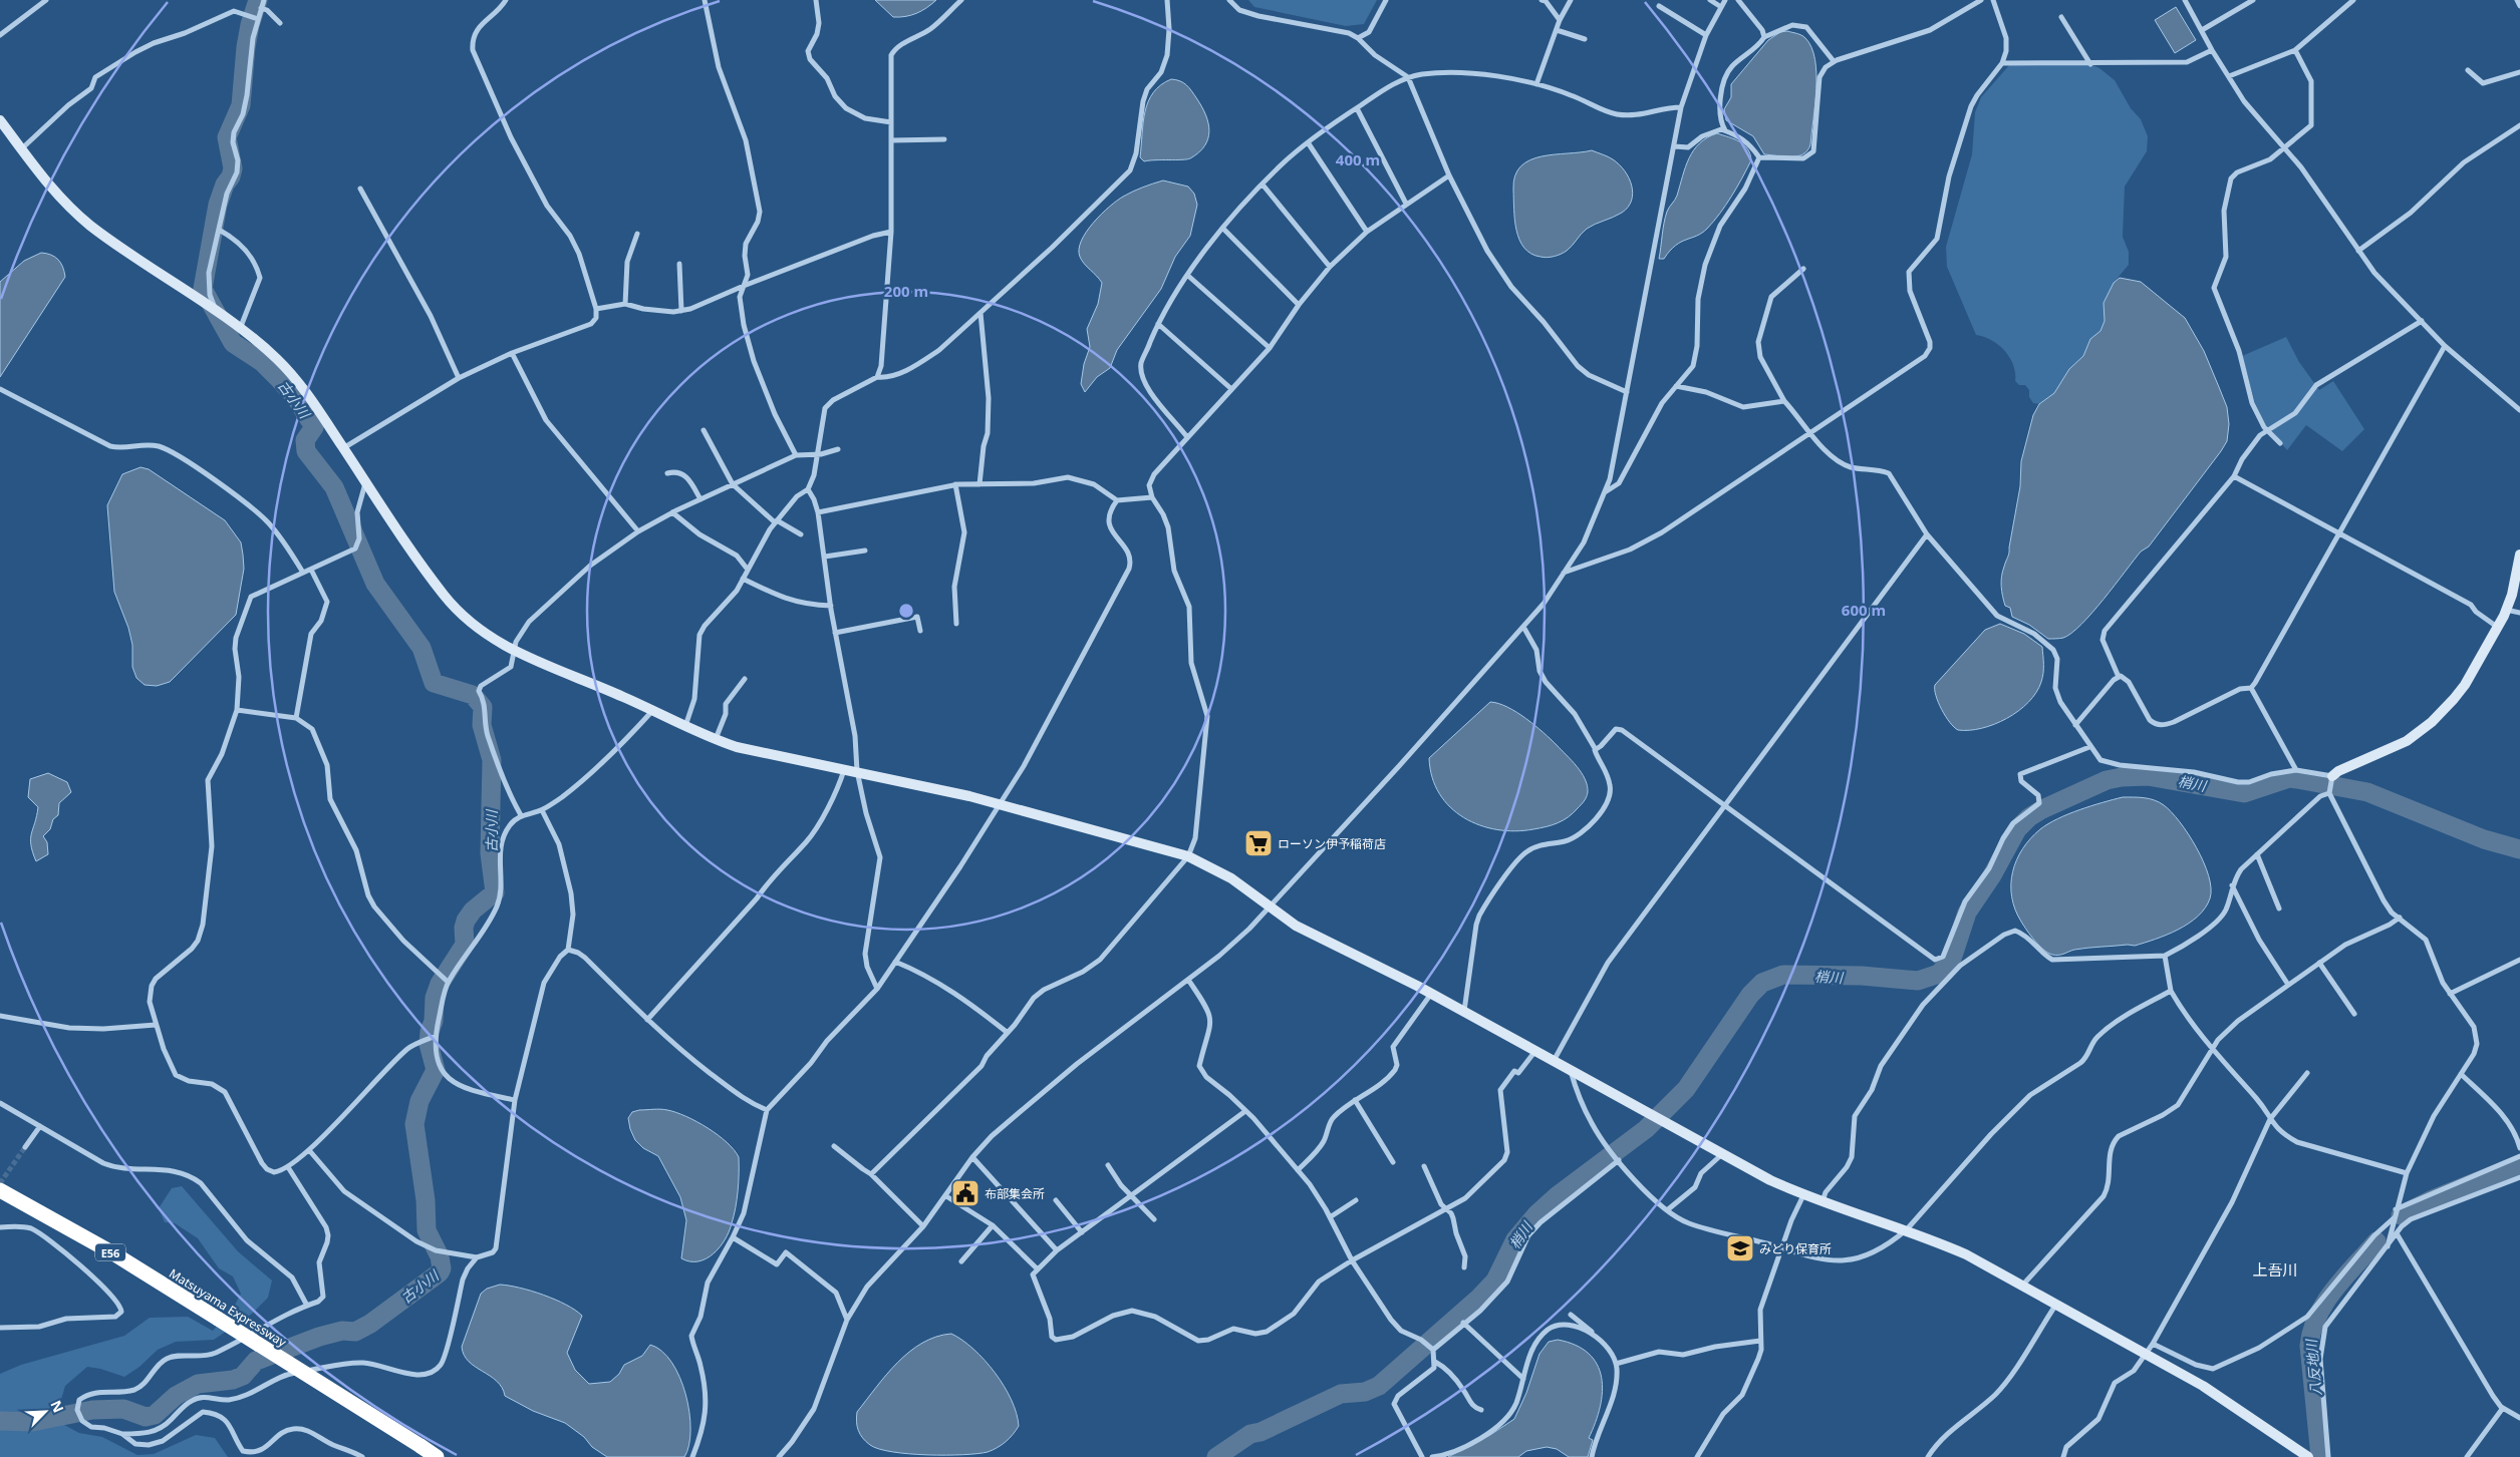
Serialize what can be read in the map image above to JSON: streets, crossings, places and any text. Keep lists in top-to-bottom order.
{
  "streets": {
    "highway": ["E56", "Matsuyama Expressway"]
  },
  "districts": ["上吾川"],
  "water": ["古小川", "梢川", "八反地川"],
  "places": {
    "supermarket": ["ローソン伊予稲荷店"],
    "public building": ["布部集会所"],
    "school or university": ["みどり保育所"]
  },
  "north": "top right",
  "rings": ["400 m", "200 m", "600 m"]
}
